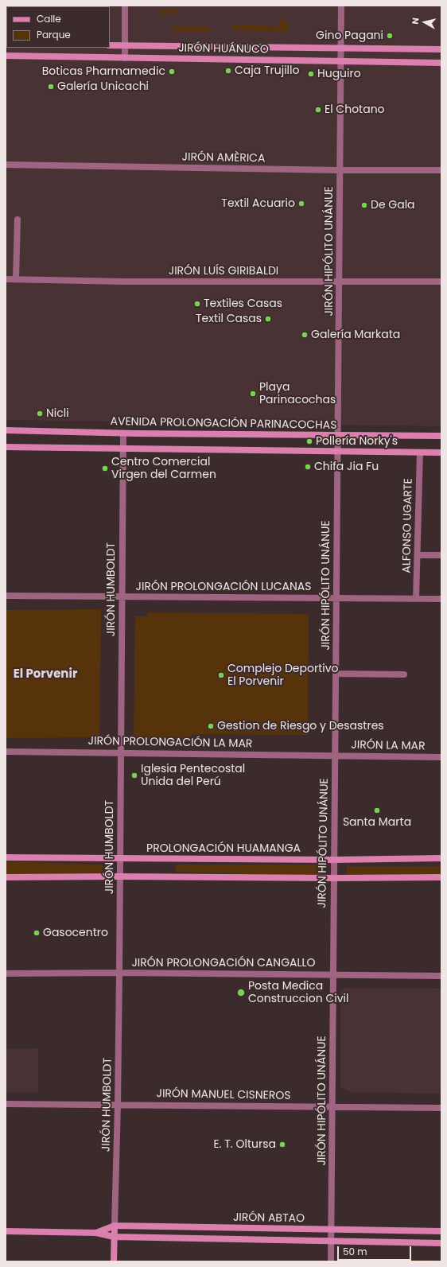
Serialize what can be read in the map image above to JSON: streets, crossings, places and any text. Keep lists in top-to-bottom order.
{
  "streets": {
    "street": [
      "JIRÓN HUÁNUCO",
      "JIRÓN AMÈRICA",
      "JIRÓN HIPÓLITO UNÁNUE",
      "JIRÓN LUÍS GIRIBALDI",
      "AVENIDA PROLONGACIÓN PARINACOCHAS",
      "ALFONSO UGARTE",
      "JIRÓN PROLONGACIÓN LUCANAS",
      "JIRÓN HUMBOLDT",
      "JIRÓN PROLONGACIÓN LA MAR",
      "JIRÓN LA MAR",
      "PROLONGACIÓN HUAMANGA",
      "JIRÓN PROLONGACIÓN CANGALLO",
      "JIRÓN MANUEL CISNEROS",
      "JIRÓN ABTAO"
    ]
  },
  "crossings": [
    ["JIRÓN HUÁNUCO", "JIRÓN HIPÓLITO UNÁNUE"],
    ["JIRÓN AMÈRICA", "JIRÓN HIPÓLITO UNÁNUE"],
    ["JIRÓN HIPÓLITO UNÁNUE", "JIRÓN LUÍS GIRIBALDI"],
    ["JIRÓN HIPÓLITO UNÁNUE", "AVENIDA PROLONGACIÓN PARINACOCHAS"],
    ["JIRÓN HIPÓLITO UNÁNUE", "JIRÓN PROLONGACIÓN LUCANAS"],
    ["JIRÓN HIPÓLITO UNÁNUE", "JIRÓN PROLONGACIÓN LA MAR"],
    ["JIRÓN HIPÓLITO UNÁNUE", "JIRÓN LA MAR"],
    ["JIRÓN HIPÓLITO UNÁNUE", "PROLONGACIÓN HUAMANGA"],
    ["JIRÓN HIPÓLITO UNÁNUE", "JIRÓN PROLONGACIÓN CANGALLO"],
    ["JIRÓN HIPÓLITO UNÁNUE", "JIRÓN MANUEL CISNEROS"],
    ["JIRÓN HIPÓLITO UNÁNUE", "JIRÓN ABTAO"],
    ["AVENIDA PROLONGACIÓN PARINACOCHAS", "JIRÓN HUMBOLDT"],
    ["ALFONSO UGARTE", "JIRÓN PROLONGACIÓN LUCANAS"],
    ["JIRÓN PROLONGACIÓN LUCANAS", "JIRÓN HUMBOLDT"],
    ["JIRÓN HUMBOLDT", "JIRÓN PROLONGACIÓN LA MAR"],
    ["JIRÓN HUMBOLDT", "PROLONGACIÓN HUAMANGA"],
    ["JIRÓN HUMBOLDT", "JIRÓN PROLONGACIÓN CANGALLO"],
    ["JIRÓN HUMBOLDT", "JIRÓN MANUEL CISNEROS"],
    ["JIRÓN HUMBOLDT", "JIRÓN ABTAO"],
    ["JIRÓN PROLONGACIÓN LA MAR", "JIRÓN LA MAR"]
  ],
  "districts": ["El Porvenir"],
  "places": [
    "Gino Pagani",
    "Caja Trujillo",
    "Boticas Pharmamedic",
    "Huguiro",
    "Galería Unicachi",
    "El Chotano",
    "Textil Acuario",
    "De Gala",
    "Textiles Casas",
    "Textil Casas",
    "Galería Markata",
    "Playa Parinacochas",
    "Nicli",
    "Pollería Norky's",
    "Chifa Jia Fu",
    "Centro Comercial Virgen del Carmen",
    "Complejo Deportivo El Porvenir",
    "Gestion de Riesgo y Desastres",
    "Iglesia Pentecostal Unida del Perú",
    "Santa Marta",
    "Gasocentro",
    "Posta Medica Construccion Civil",
    "E. T. Oltursa"
  ],
  "legend": ["Calle", "Parque"],
  "scale_bar": "50 m",
  "north": "left"
}
